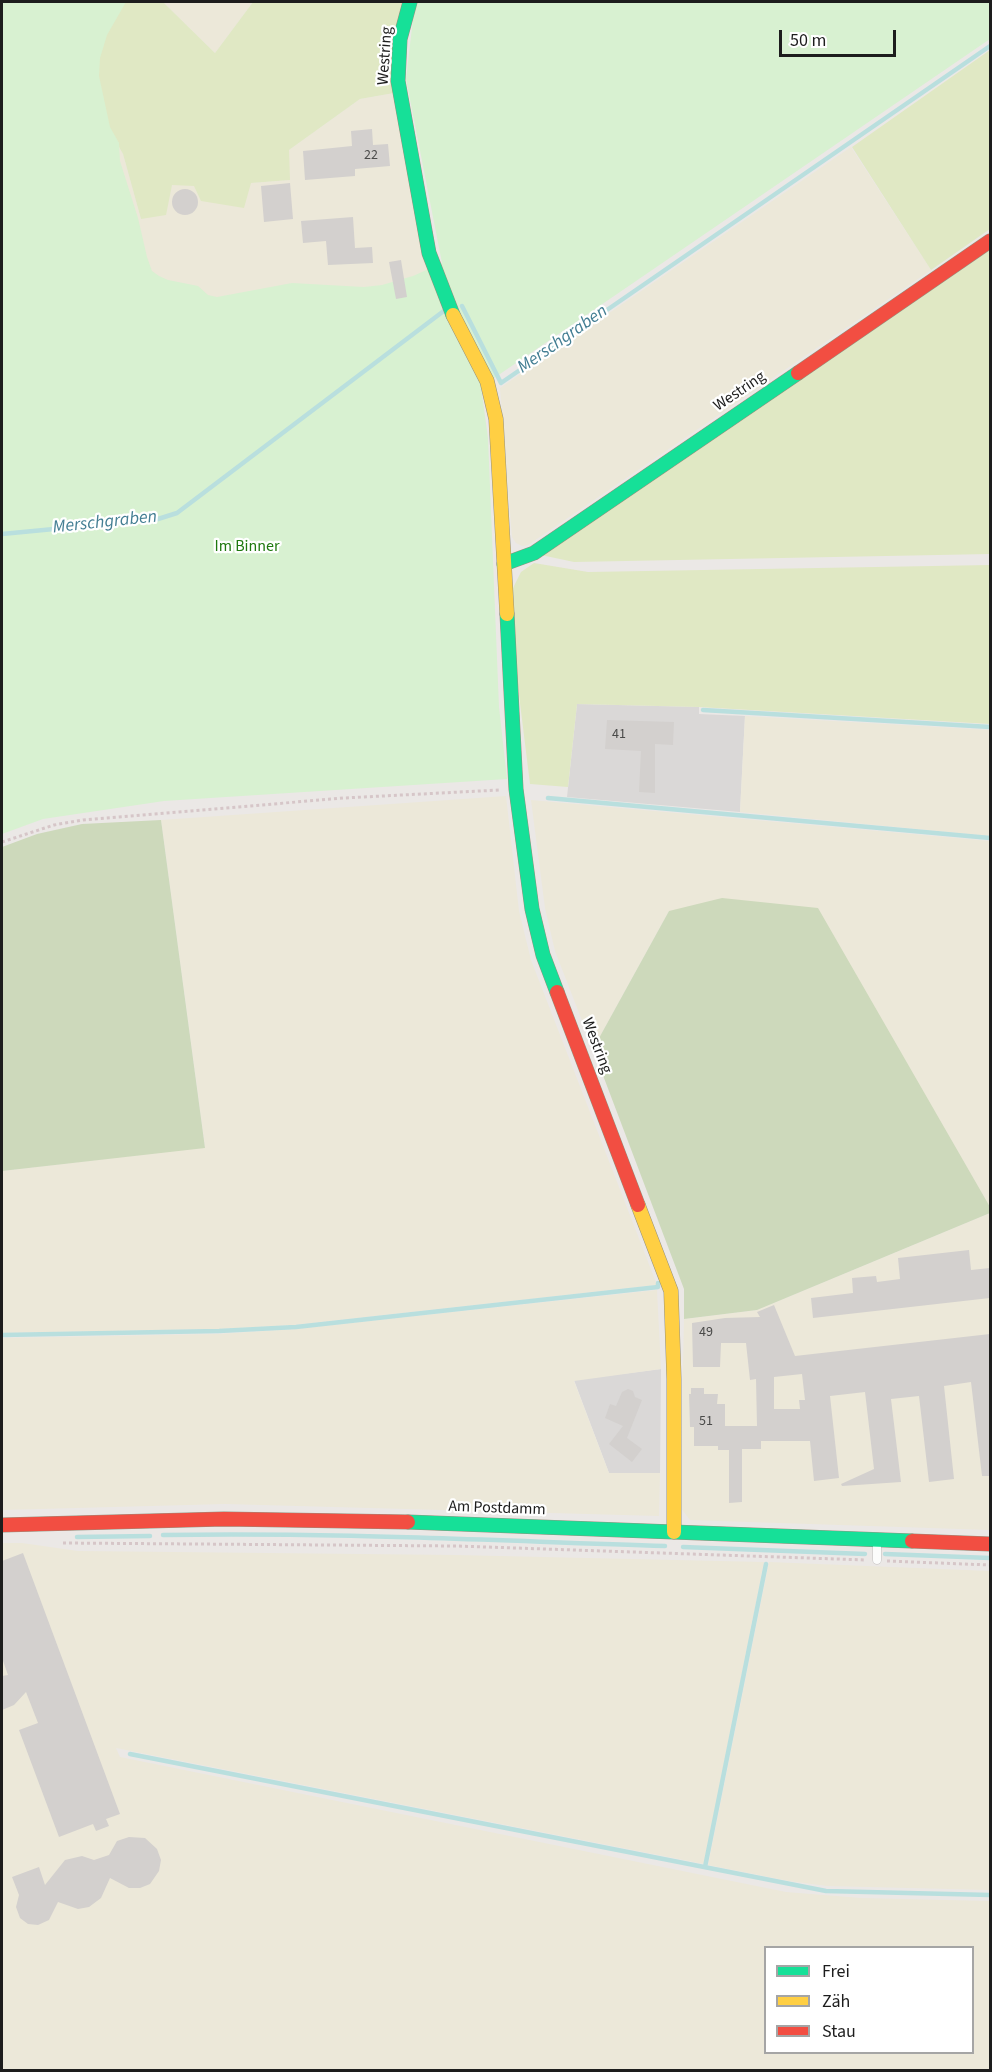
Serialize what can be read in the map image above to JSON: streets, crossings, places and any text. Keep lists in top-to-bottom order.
{
  "streets": {
    "street": ["Westring", "Am Postdamm"]
  },
  "crossings": [
    ["Westring", "Am Postdamm"]
  ],
  "water": ["Merschgraben"],
  "parks": ["Im Binner"],
  "house_numbers": [
    "22",
    "41",
    "49",
    "51"
  ],
  "legend": ["Frei", "Zäh", "Stau"],
  "scale_bar": "50 m"
}
